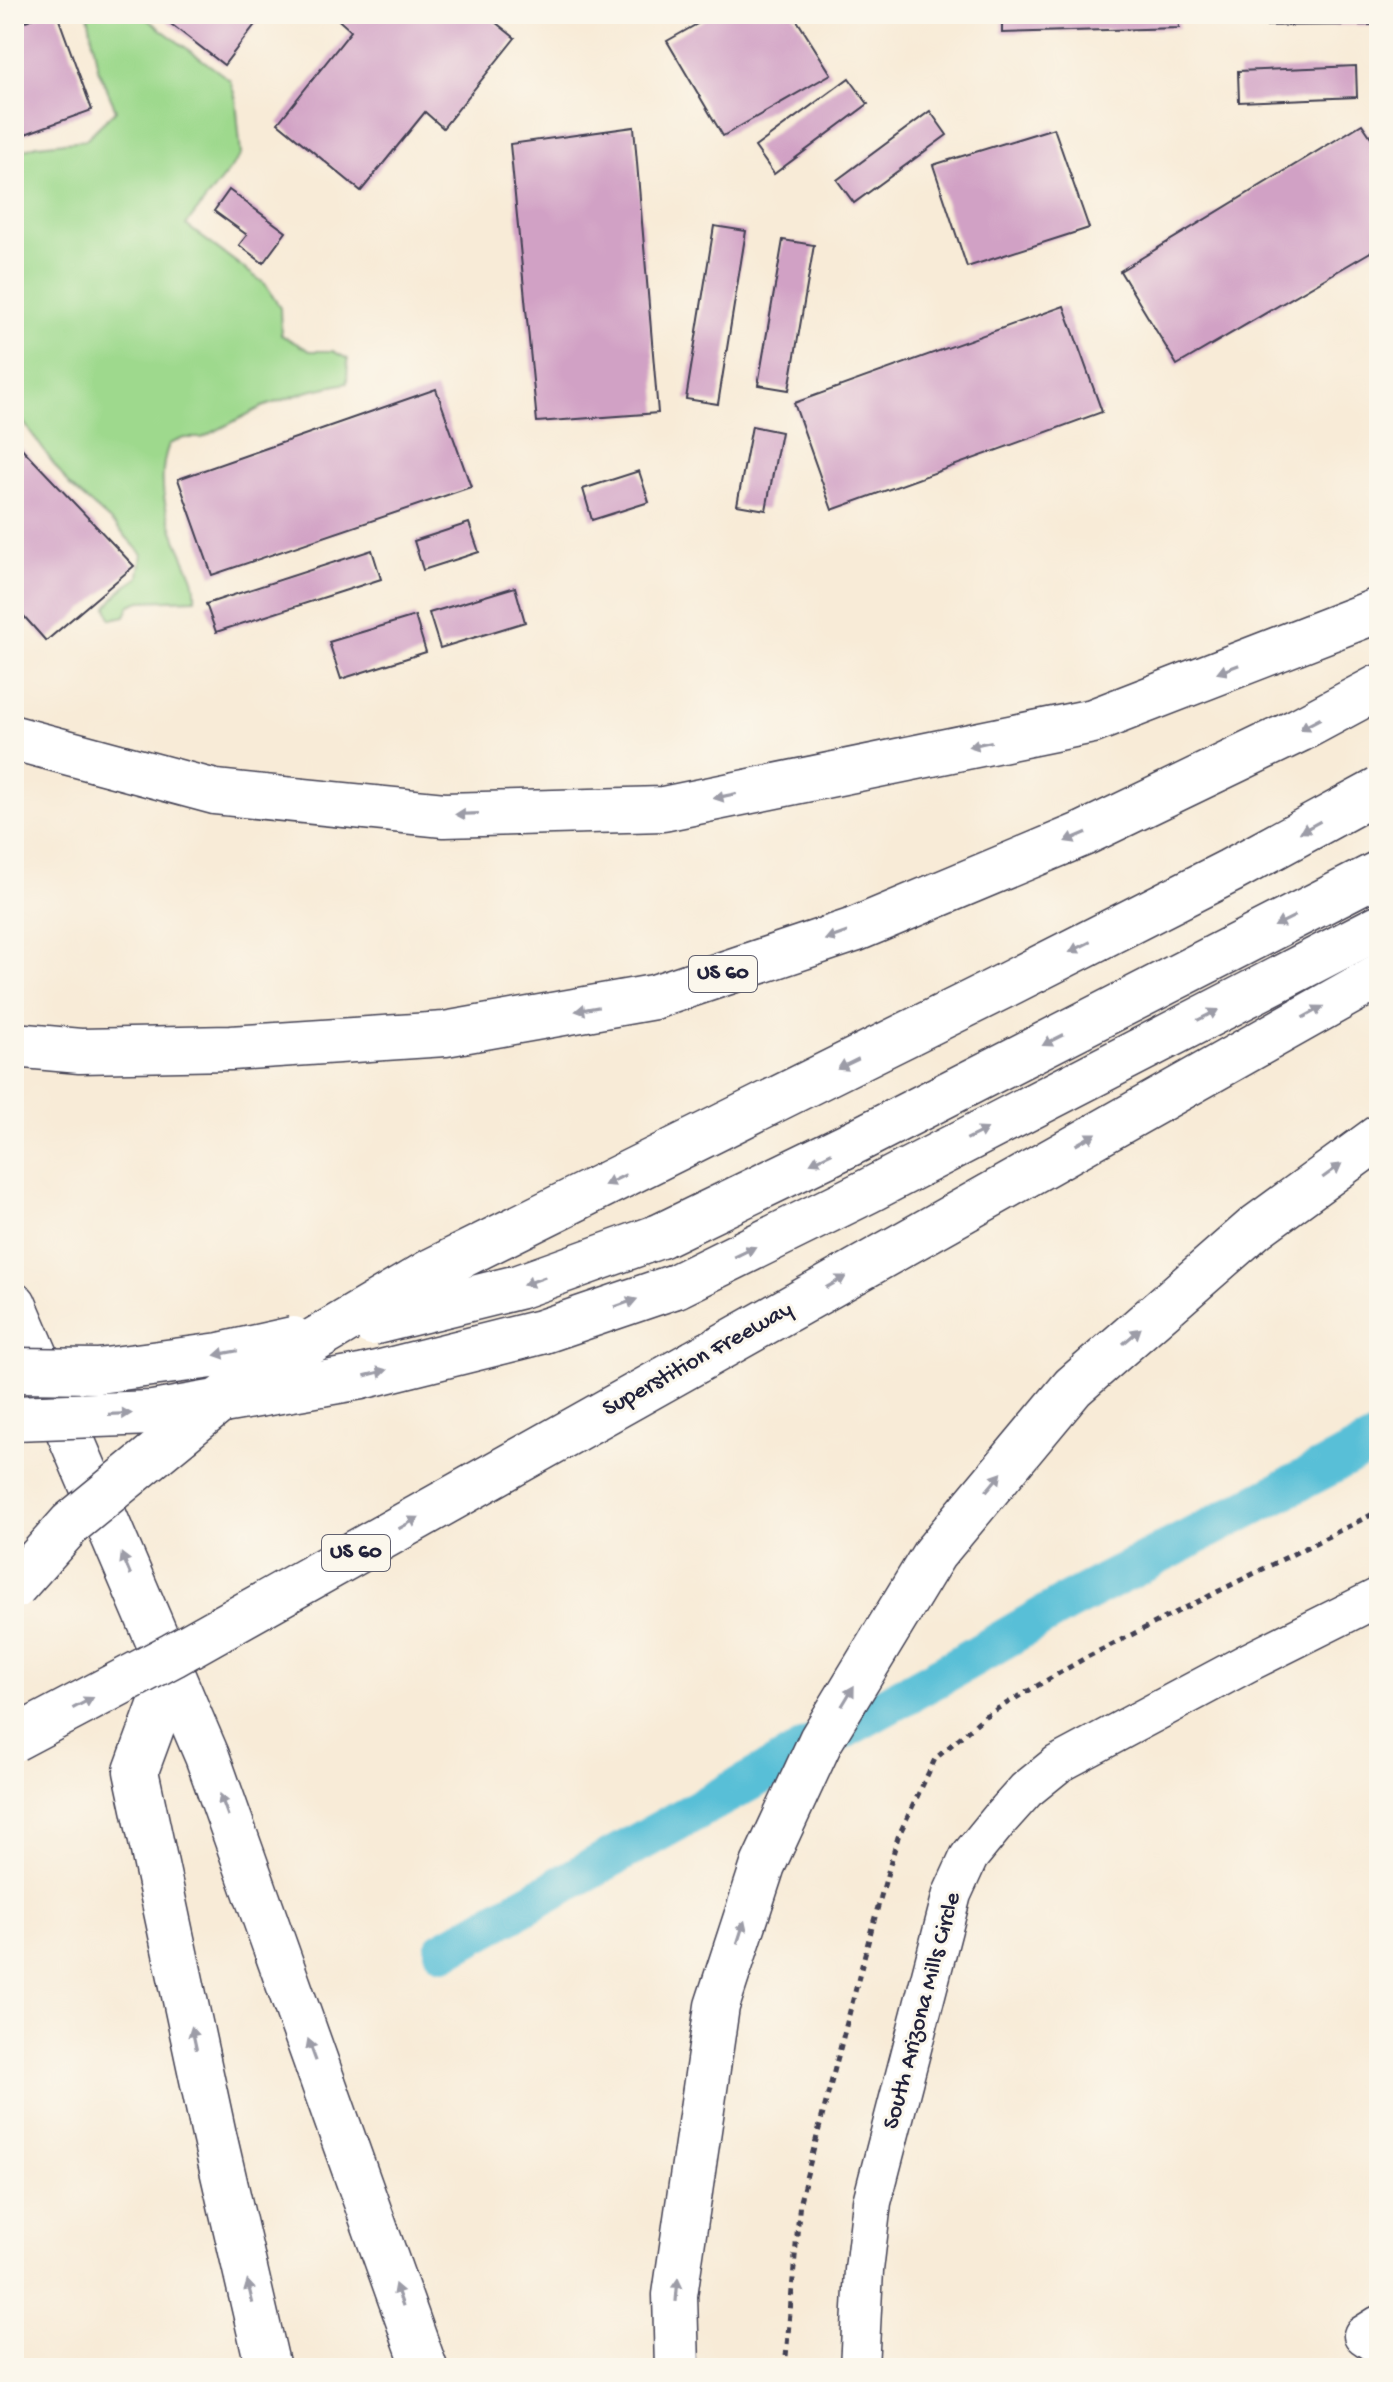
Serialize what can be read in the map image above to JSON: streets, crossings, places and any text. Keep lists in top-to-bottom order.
{
  "streets": {
    "highway": ["US 60", "Superstition Freeway"],
    "lane": ["South Arizona Mills Circle"]
  }
}
